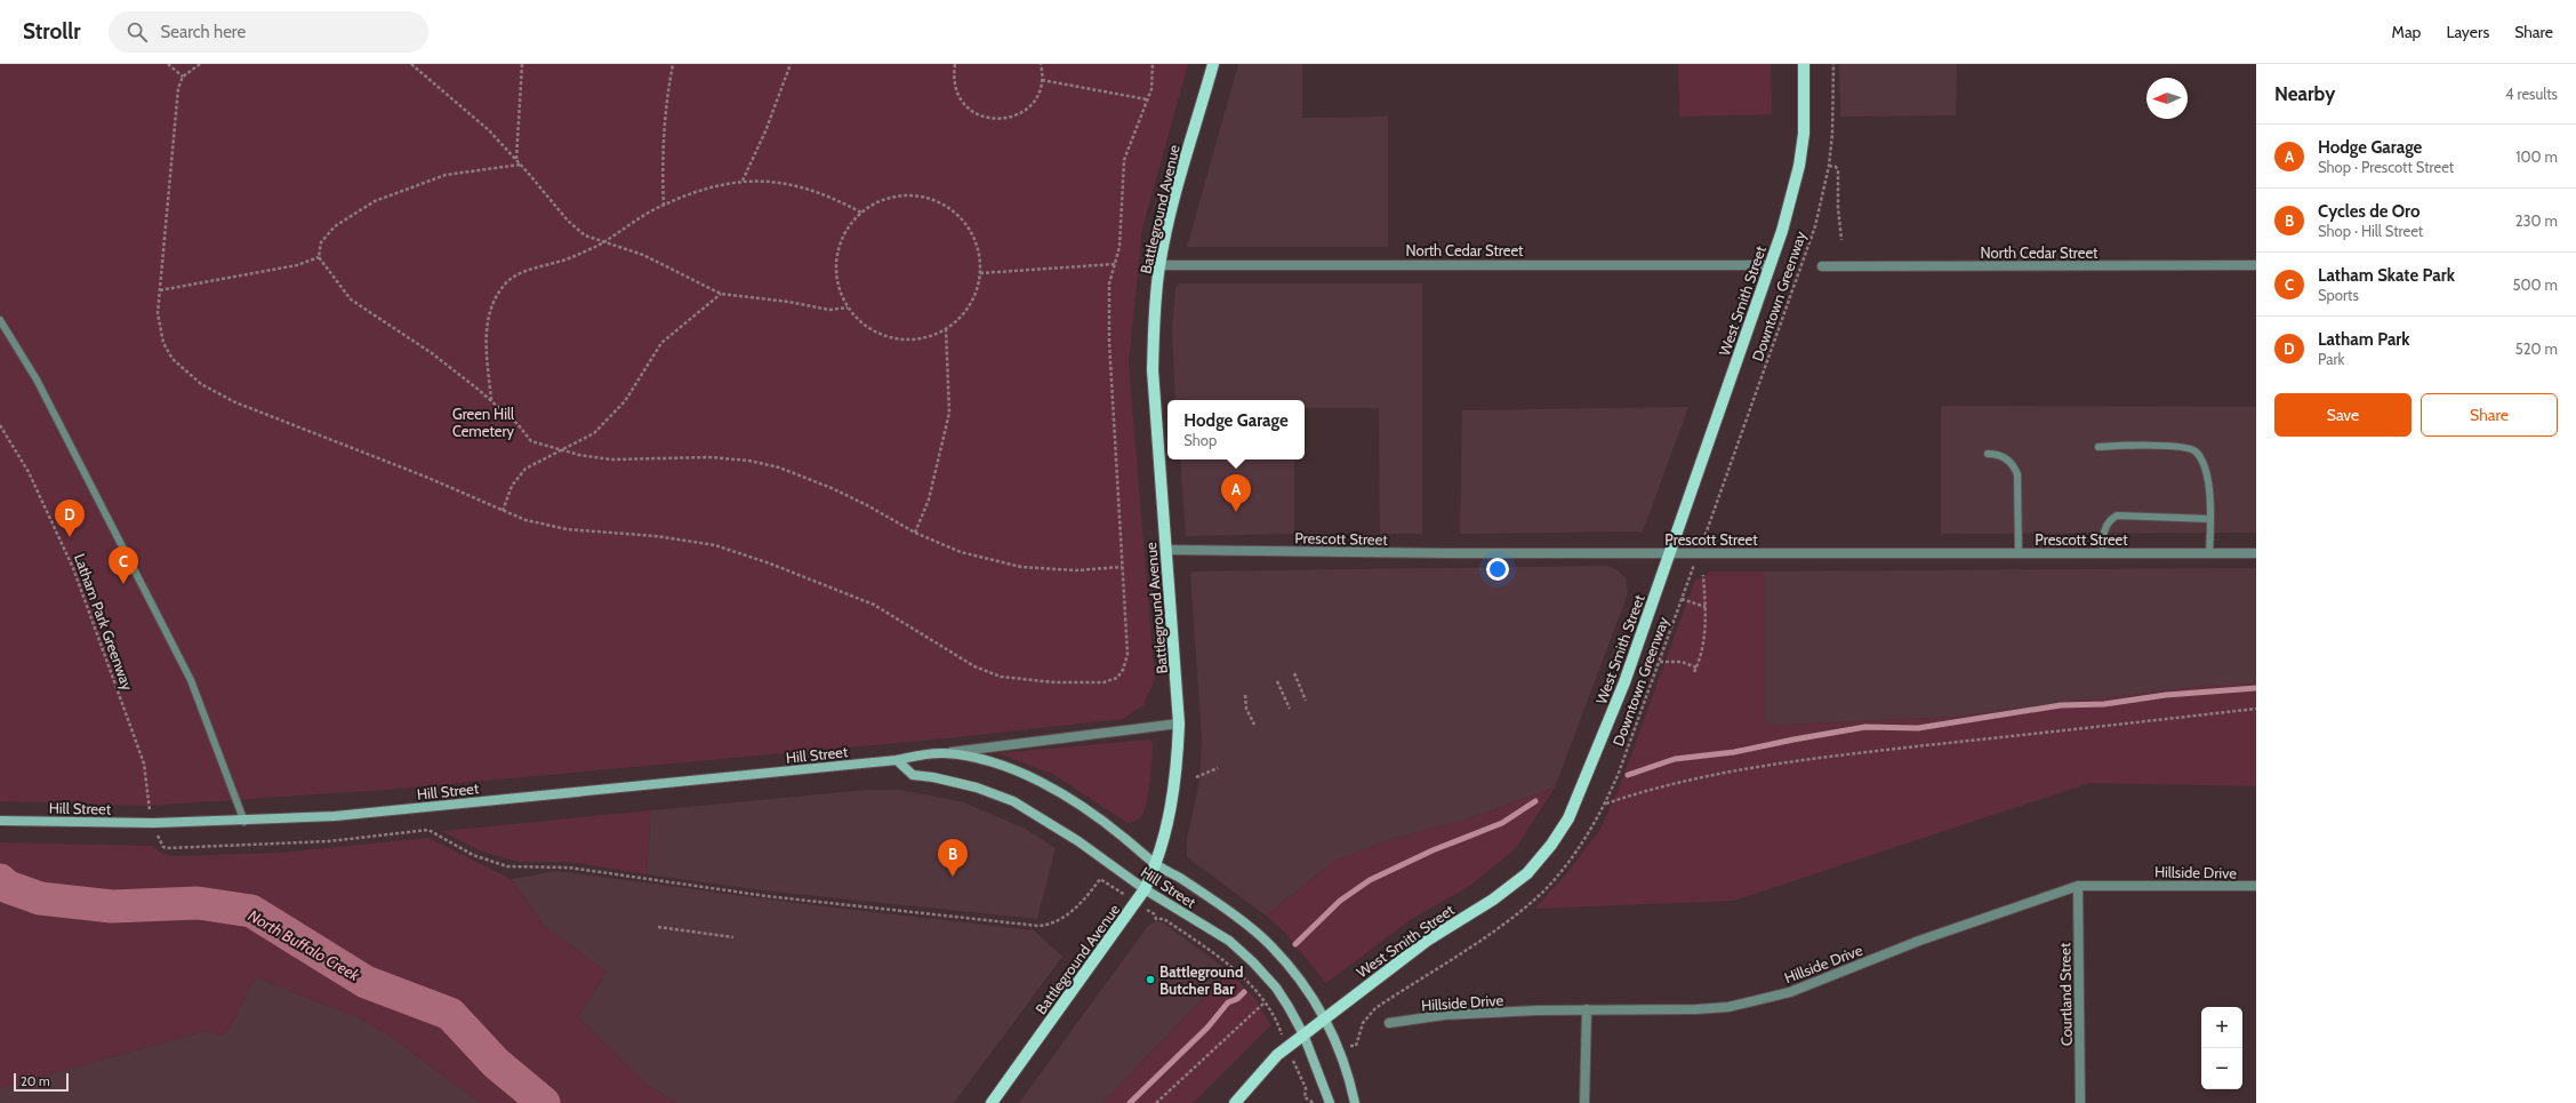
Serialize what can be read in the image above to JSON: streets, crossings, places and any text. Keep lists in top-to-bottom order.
{
  "streets": {
    "main road": ["Battleground Avenue", "West Smith Street"],
    "street": [
      "North Cedar Street",
      "Prescott Street",
      "Hill Street",
      "Hillside Drive",
      "Courtland Street"
    ],
    "path": ["Downtown Greenway", "Latham Park Greenway"]
  },
  "crossings": [
    ["Battleground Avenue", "North Cedar Street"],
    ["Battleground Avenue", "Prescott Street"],
    ["Battleground Avenue", "Hill Street"],
    ["North Cedar Street", "West Smith Street"],
    ["West Smith Street", "Prescott Street"],
    ["West Smith Street", "Hill Street"],
    ["Hillside Drive", "Courtland Street"]
  ],
  "water": ["North Buffalo Creek"],
  "parks": ["Green Hill Cemetery"],
  "places": ["Battleground Butcher Bar"],
  "scale_bar": "20 m",
  "north": "left",
  "page": {
    "header": "Strollr",
    "search": "Search here",
    "nav": ["Map", "Layers", "Share"],
    "heading": ["Nearby", "4 results"],
    "list": [
      {
        "mark": "A",
        "name": "Hodge Garage",
        "note": "Shop · Prescott Street",
        "value": "100 m"
      },
      {
        "mark": "B",
        "name": "Cycles de Oro",
        "note": "Shop · Hill Street",
        "value": "230 m"
      },
      {
        "mark": "C",
        "name": "Latham Skate Park",
        "note": "Sports",
        "value": "500 m"
      },
      {
        "mark": "D",
        "name": "Latham Park",
        "note": "Park",
        "value": "520 m"
      }
    ],
    "buttons": ["Save", "Share"],
    "popup": ["Hodge Garage", "Shop"],
    "pins": [
      "A",
      "D",
      "C",
      "B"
    ],
    "map_buttons": ["+", "−"],
    "scale": "20 m"
  }
}
